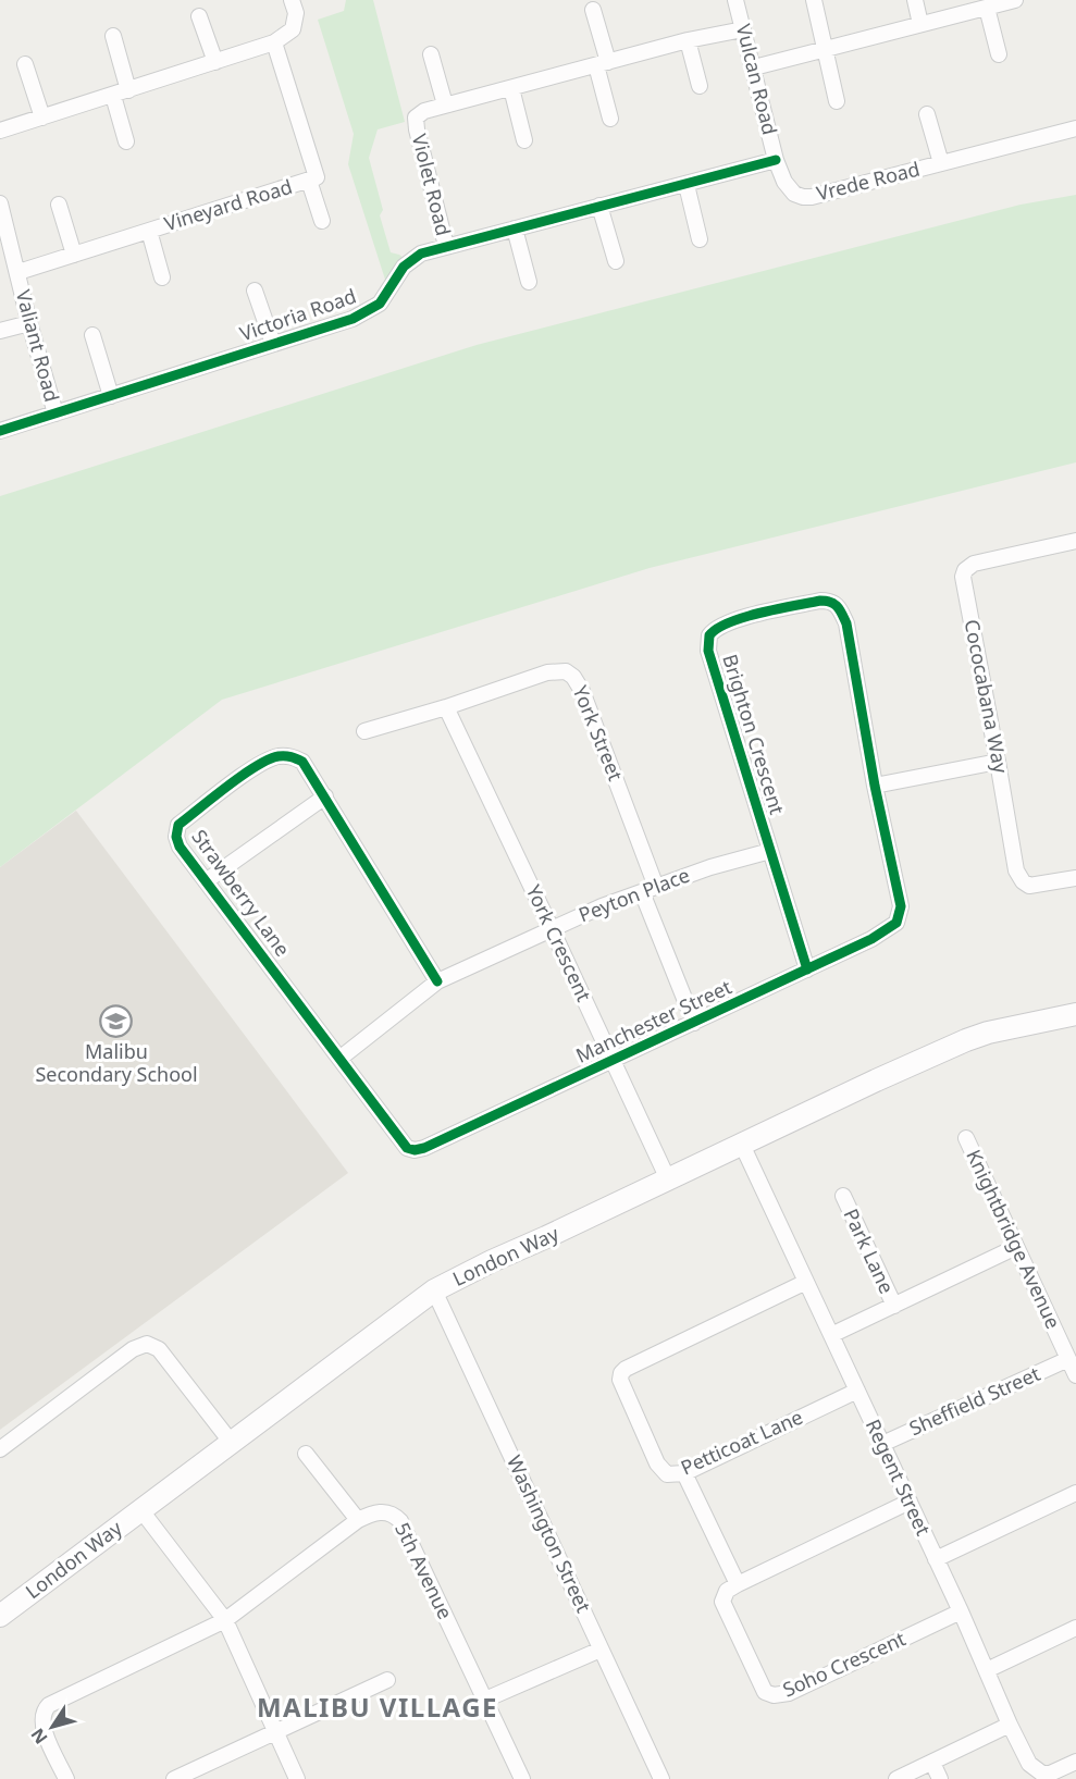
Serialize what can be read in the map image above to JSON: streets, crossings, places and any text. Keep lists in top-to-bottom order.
{
  "streets": {
    "street": [
      "Vulcan Road",
      "Vrede Road",
      "Violet Road",
      "Vineyard Road",
      "Victoria Road",
      "Valiant Road",
      "Cococabana Way",
      "York Street",
      "Brighton Crescent",
      "Strawberry Lane",
      "Peyton Place",
      "York Crescent",
      "Manchester Street",
      "Knightbridge Avenue",
      "Park Lane",
      "London Way",
      "Sheffield Street",
      "Petticoat Lane",
      "Regent Street",
      "Washington Street",
      "5th Avenue",
      "Soho Crescent"
    ]
  },
  "crossings": [
    ["Vulcan Road", "Vrede Road"],
    ["Vulcan Road", "Violet Road"],
    ["Vulcan Road", "Victoria Road"],
    ["Violet Road", "Victoria Road"],
    ["Vineyard Road", "Valiant Road"],
    ["Victoria Road", "Valiant Road"],
    ["York Street", "Peyton Place"],
    ["York Street", "York Crescent"],
    ["York Street", "Manchester Street"],
    ["Brighton Crescent", "Peyton Place"],
    ["Brighton Crescent", "Manchester Street"],
    ["Strawberry Lane", "Peyton Place"],
    ["Strawberry Lane", "Manchester Street"],
    ["Peyton Place", "York Crescent"],
    ["York Crescent", "Manchester Street"],
    ["York Crescent", "London Way"],
    ["Knightbridge Avenue", "Sheffield Street"],
    ["London Way", "Regent Street"],
    ["London Way", "Washington Street"],
    ["Sheffield Street", "Regent Street"],
    ["Petticoat Lane", "Regent Street"],
    ["Regent Street", "Soho Crescent"]
  ],
  "districts": ["MALIBU VILLAGE"],
  "places": {
    "school or university": ["Malibu Secondary School"]
  },
  "north": "bottom left"
}
